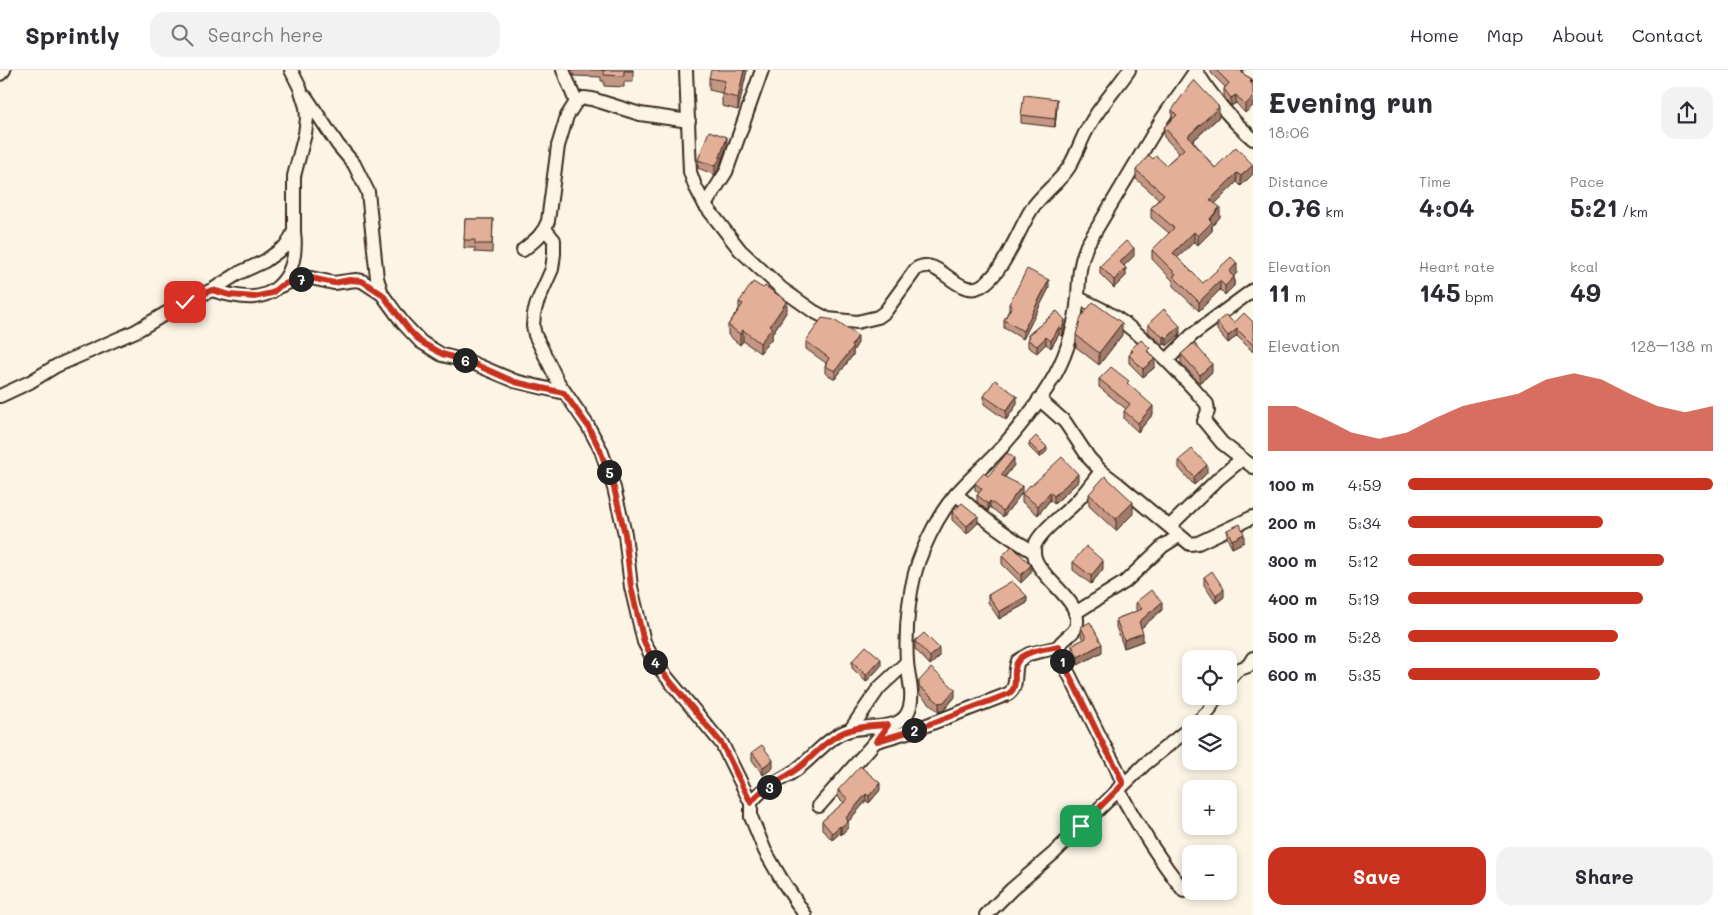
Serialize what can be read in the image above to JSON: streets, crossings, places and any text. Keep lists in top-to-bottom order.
{
  "page": {
    "header": "Sprintly",
    "search": "Search here",
    "nav": [
      "Home",
      "Map",
      "About",
      "Contact"
    ],
    "heading": ["Evening run", "18:06"],
    "stats": [
      ["Distance", "0.76 km"],
      ["Time", "4:04"],
      ["Pace", "5:21 /km"],
      ["Elevation", "11 m"],
      ["Heart rate", "145 bpm"],
      ["kcal", "49"]
    ],
    "pins": [
      "7",
      "6",
      "5",
      "1",
      "4",
      "2",
      "3"
    ],
    "chart": ["Elevation", "128–138 m"],
    "list": [
      {
        "name": "100 m",
        "note": "4:59"
      },
      {
        "name": "200 m",
        "note": "5:34"
      },
      {
        "name": "300 m",
        "note": "5:12"
      },
      {
        "name": "400 m",
        "note": "5:19"
      },
      {
        "name": "500 m",
        "note": "5:28"
      },
      {
        "name": "600 m",
        "note": "5:35"
      }
    ],
    "map_buttons": ["+", "−"],
    "buttons": ["Save", "Share"]
  }
}
